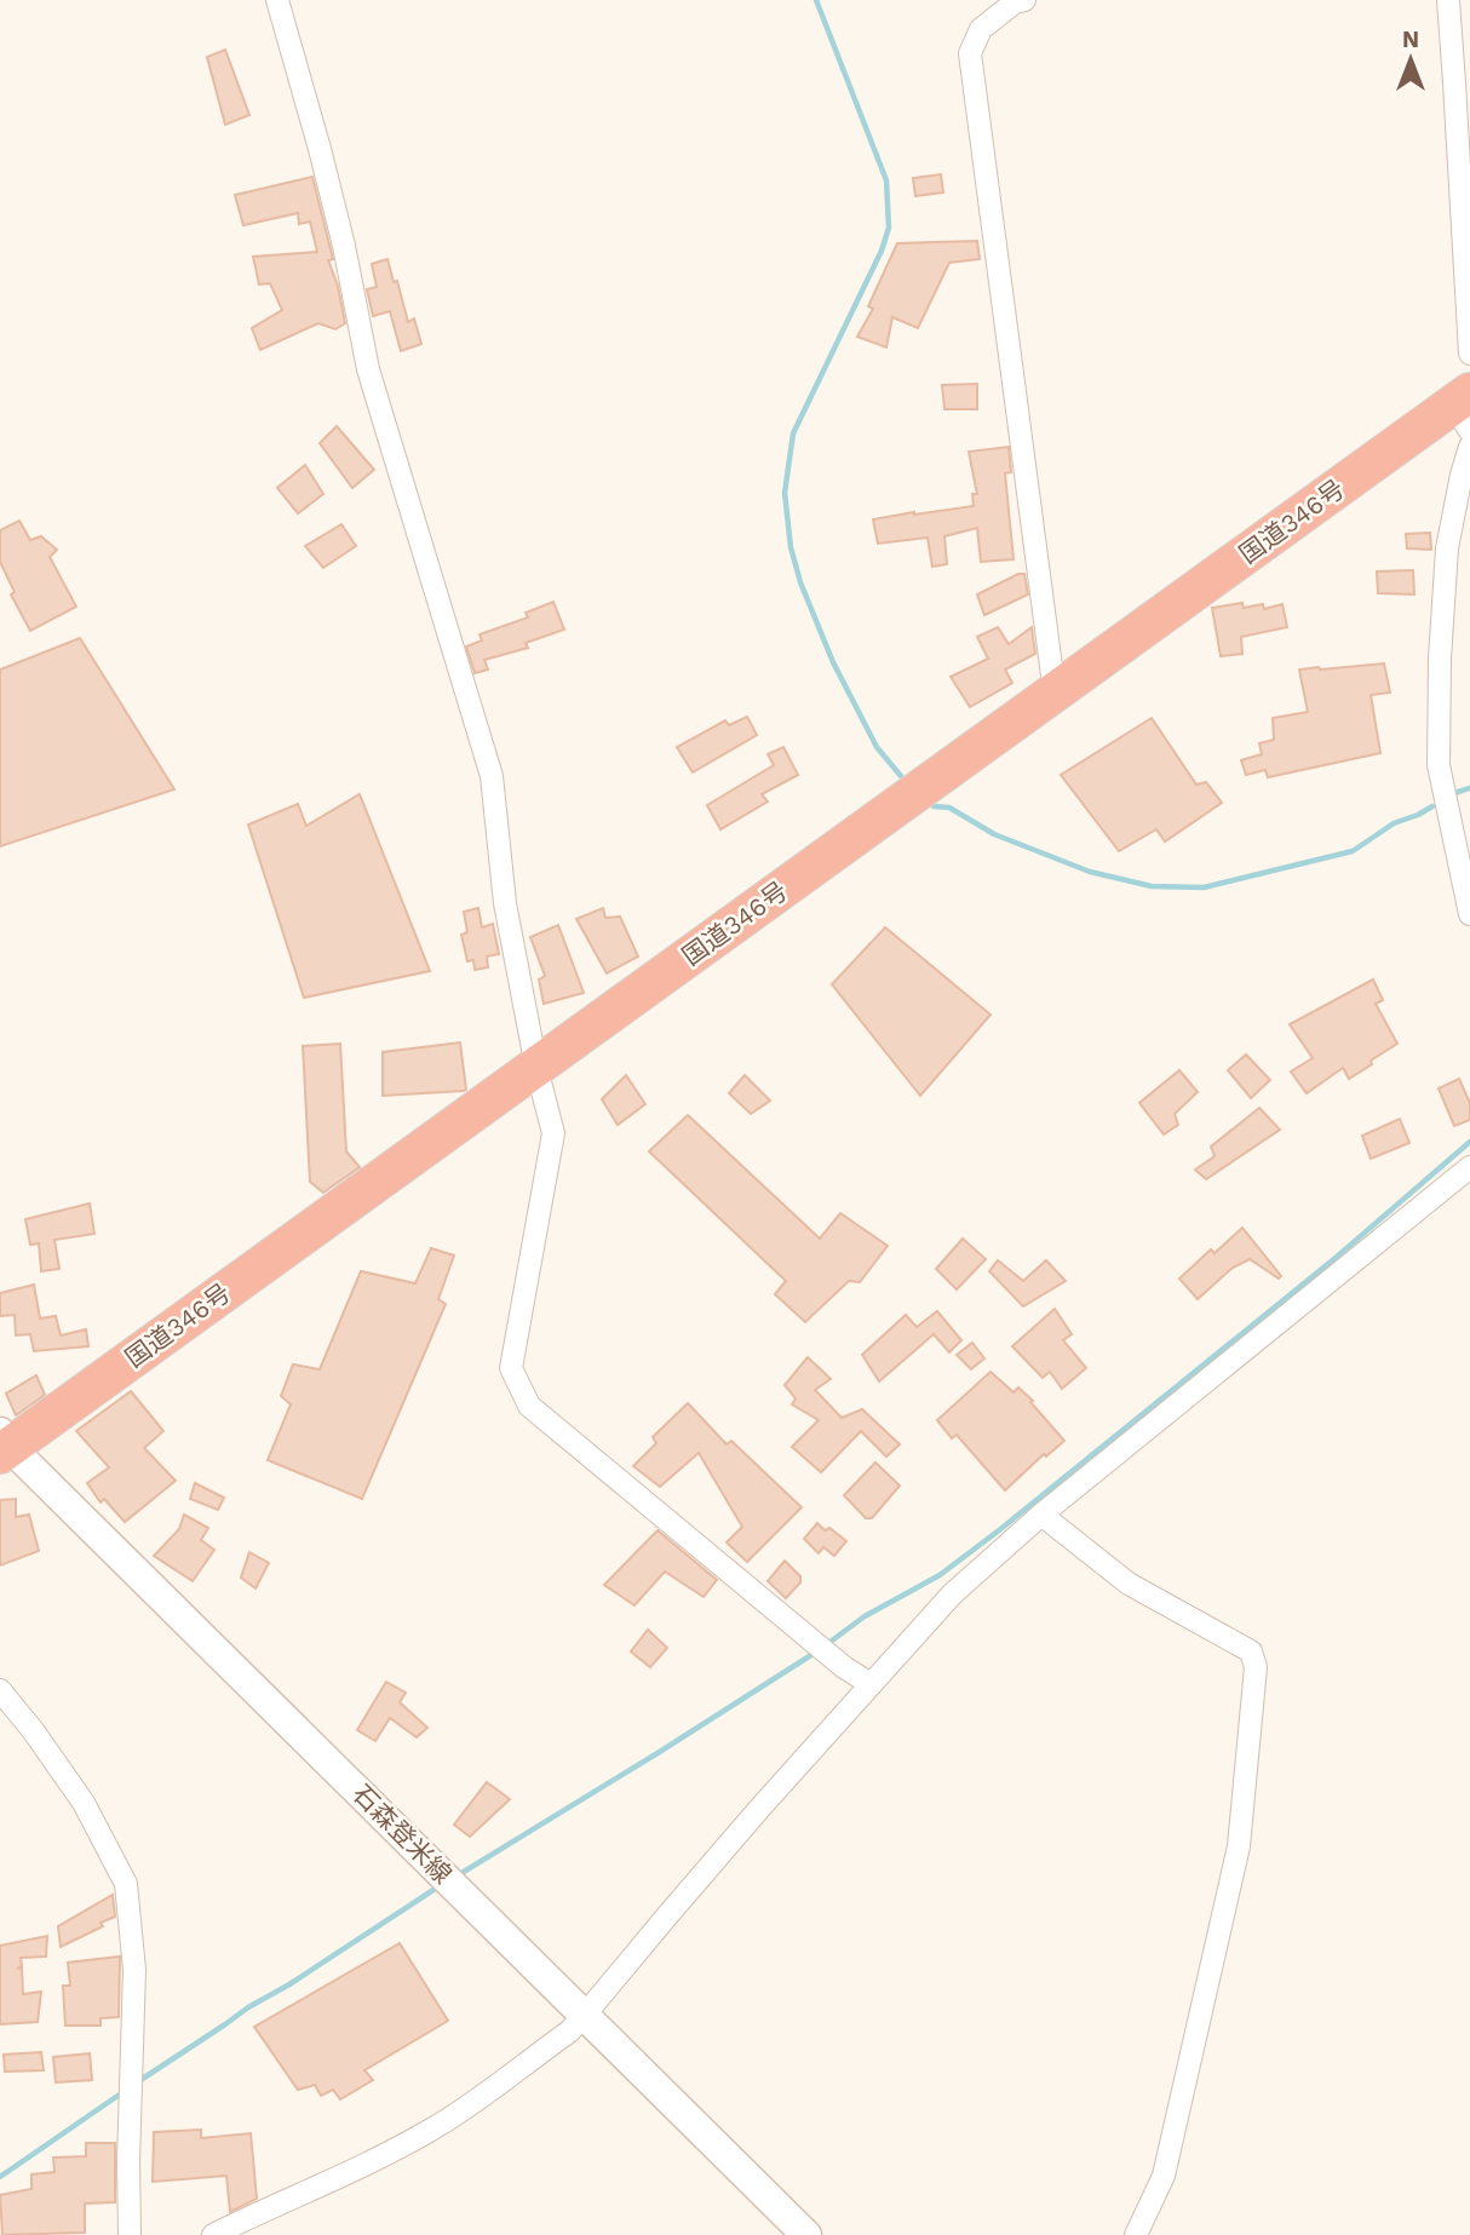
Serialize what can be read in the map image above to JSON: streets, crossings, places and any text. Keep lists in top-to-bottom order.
{
  "streets": {
    "highway": ["国道346号"],
    "main road": ["石森登米線"]
  },
  "crossings": [
    ["国道346号", "石森登米線"]
  ],
  "north": "top"
}
